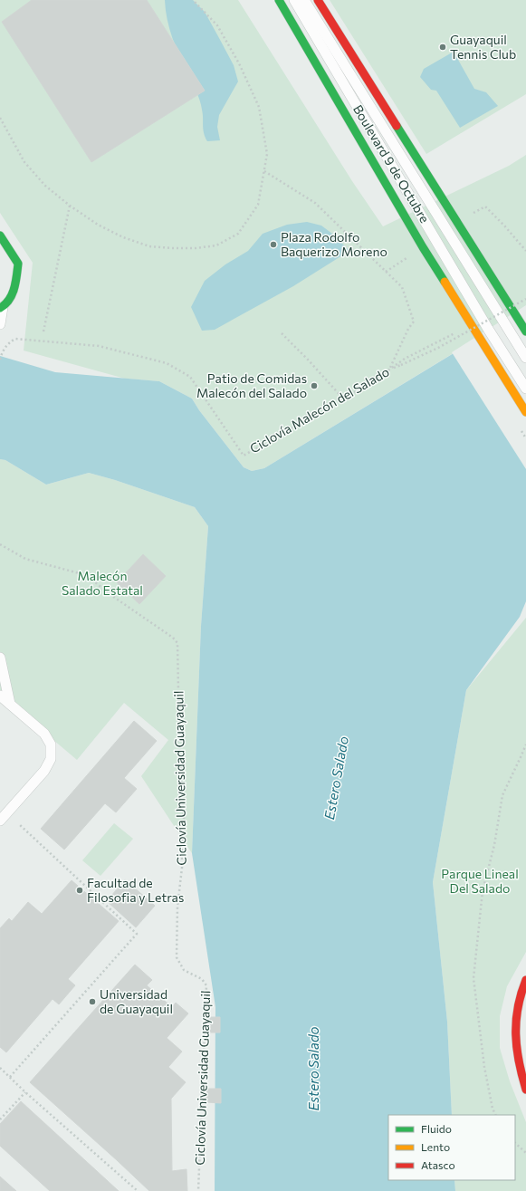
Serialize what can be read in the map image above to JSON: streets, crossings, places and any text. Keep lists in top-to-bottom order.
{
  "streets": {
    "main road": ["Boulevard 9 de Octubre"],
    "path": ["Ciclovía Malecón del Salado", "Ciclovía Universidad Guayaquil"]
  },
  "water": ["Estero Salado"],
  "parks": ["Malecón Salado Estatal", "Parque Lineal Del Salado"],
  "places": [
    "Guayaquil Tennis Club",
    "Plaza Rodolfo Baquerizo Moreno",
    "Patio de Comidas Malecón del Salado",
    "Facultad de Filosofia y Letras",
    "Universidad de Guayaquil"
  ],
  "legend": ["Fluido", "Lento", "Atasco"]
}
